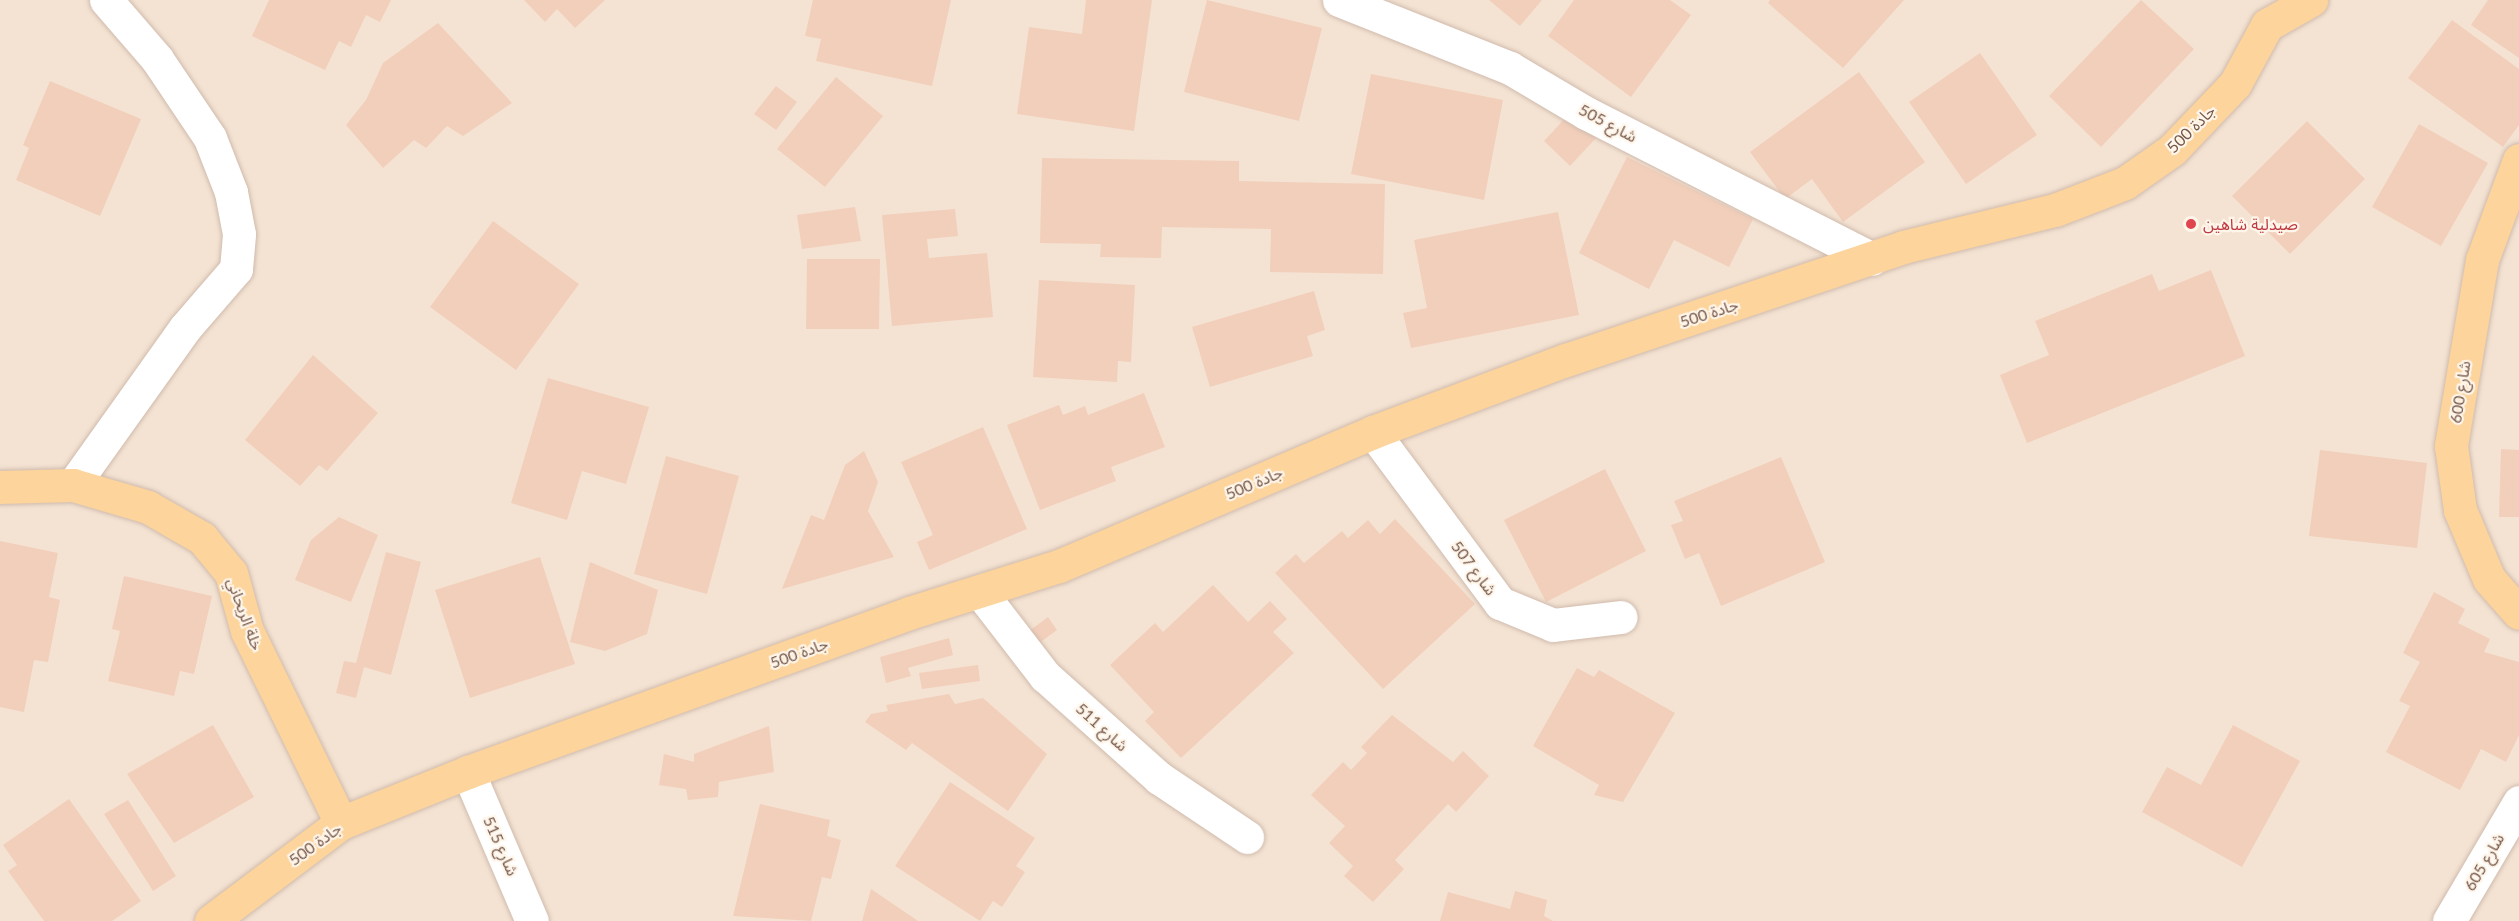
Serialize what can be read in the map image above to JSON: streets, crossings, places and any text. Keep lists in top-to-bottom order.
{
  "streets": {
    "main road": ["جادة 500", "شارع 600", "خلة الريحاني"],
    "street": [
      "شارع 505",
      "شارع 507",
      "شارع 511",
      "شارع 515",
      "شارع 605"
    ]
  },
  "crossings": [
    ["شارع 505", "جادة 500"],
    ["جادة 500", "شارع 507"],
    ["جادة 500", "خلة الريحاني"],
    ["جادة 500", "شارع 511"],
    ["جادة 500", "شارع 515"]
  ],
  "places": ["صيدلية شاهين"]
}
